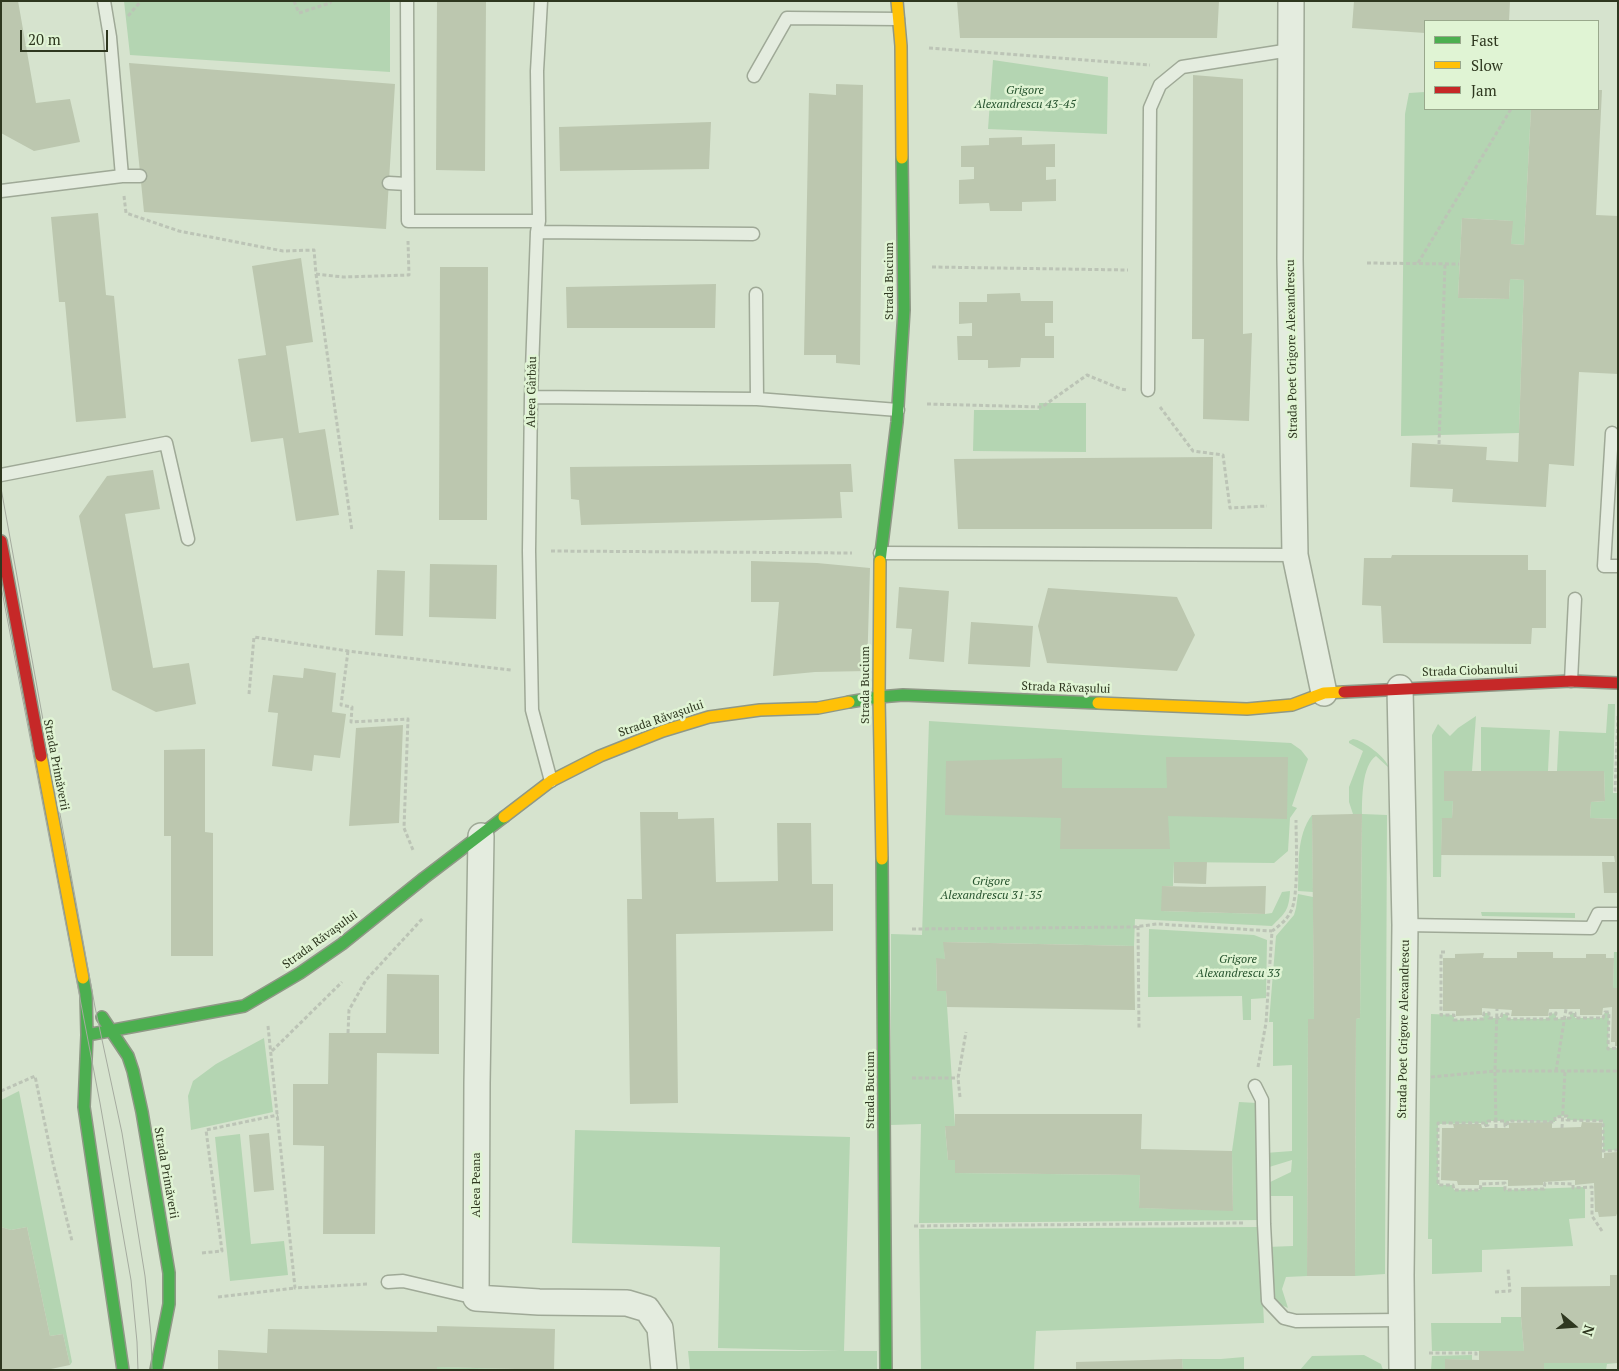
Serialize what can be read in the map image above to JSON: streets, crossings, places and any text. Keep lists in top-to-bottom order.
{
  "streets": {
    "street": [
      "Strada Bucium",
      "Strada Poet Grigore Alexandrescu",
      "Strada Ciobanului",
      "Strada Răvașului",
      "Strada Primăverii",
      "Aleea Peana"
    ],
    "lane": ["Aleea Gârbău"]
  },
  "crossings": [
    ["Strada Bucium", "Strada Răvașului"],
    ["Strada Poet Grigore Alexandrescu", "Strada Ciobanului"],
    ["Strada Poet Grigore Alexandrescu", "Strada Răvașului"],
    ["Aleea Gârbău", "Strada Răvașului"],
    ["Strada Ciobanului", "Strada Răvașului"],
    ["Strada Răvașului", "Strada Primăverii"],
    ["Strada Răvașului", "Aleea Peana"]
  ],
  "parks": ["Grigore Alexandrescu 43-45", "Grigore Alexandrescu 31-35", "Grigore Alexandrescu 33"],
  "legend": ["Fast", "Slow", "Jam"],
  "scale_bar": "20 m",
  "north": "right"
}
